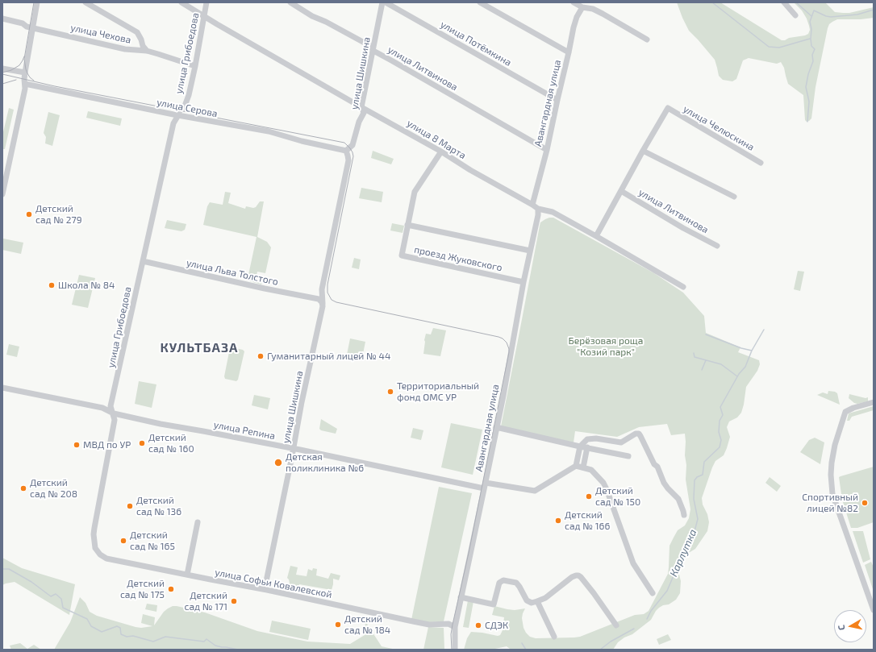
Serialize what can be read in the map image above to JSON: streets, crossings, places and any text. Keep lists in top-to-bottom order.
{
  "streets": {
    "street": [
      "улица Чехова",
      "улица Потёмкина",
      "улица Грибоедова",
      "улица Литвинова",
      "улица Шишкина",
      "Авангардная улица",
      "улица Серова",
      "улица Челюскина",
      "улица 8 Марта",
      "проезд Жуковского",
      "улица Льва Толстого",
      "улица Репина",
      "улица Софьи Ковалевской"
    ]
  },
  "crossings": [
    ["улица Чехова", "улица Грибоедова"],
    ["улица Потёмкина", "Авангардная улица"],
    ["улица Грибоедова", "улица Серова"],
    ["улица Грибоедова", "улица 8 Марта"],
    ["улица Грибоедова", "улица Льва Толстого"],
    ["улица Грибоедова", "улица Репина"],
    ["улица Грибоедова", "улица Софьи Ковалевской"],
    ["улица Литвинова", "улица Шишкина"],
    ["улица Литвинова", "Авангардная улица"],
    ["улица Шишкина", "улица Серова"],
    ["улица Шишкина", "улица 8 Марта"],
    ["улица Шишкина", "улица Льва Толстого"],
    ["улица Шишкина", "улица Репина"],
    ["улица Шишкина", "улица Софьи Ковалевской"],
    ["Авангардная улица", "улица 8 Марта"],
    ["Авангардная улица", "проезд Жуковского"],
    ["Авангардная улица", "улица Репина"],
    ["Авангардная улица", "улица Софьи Ковалевской"],
    ["улица 8 Марта", "проезд Жуковского"]
  ],
  "districts": ["КУЛЬТБАЗА"],
  "water": ["Карлутка"],
  "parks": ["Берёзовая роща \"Козий парк\""],
  "places": [
    "Детский сад № 279",
    "Школа № 84",
    "Гуманитарный лицей № 44",
    "Территориальный фонд ОМС УР",
    "Детский сад № 160",
    "МВД по УР",
    "Детская поликлиника №6",
    "Детский сад № 208",
    "Детский сад № 150",
    "Спортивный лицей №82",
    "Детский сад № 136",
    "Детский сад № 166",
    "Детский сад № 165",
    "Детский сад № 175",
    "Детский сад № 171",
    "Детский сад № 184",
    "СДЭК"
  ],
  "north": "left"
}
